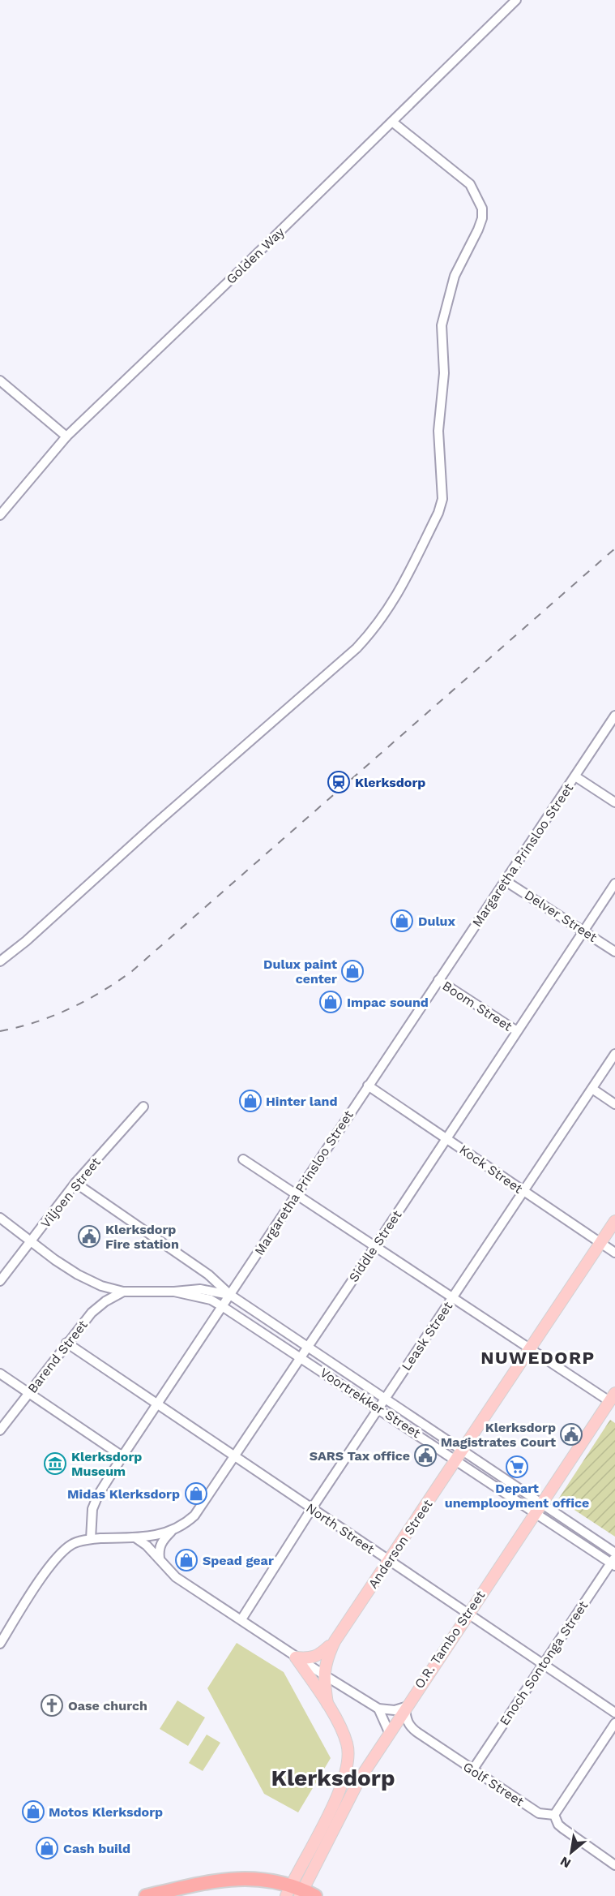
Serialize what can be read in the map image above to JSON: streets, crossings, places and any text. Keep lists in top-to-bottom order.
{
  "streets": {
    "main road": ["Anderson Street", "O.R. Tambo Street"],
    "street": [
      "Golden Way",
      "Margaretha Prinsloo Street",
      "Delver Street",
      "Boom Street",
      "Kock Street",
      "Viljoen Street",
      "Siddle Street",
      "Leask Street",
      "Barend Street",
      "Voortrekker Street",
      "North Street",
      "Enoch Sontonga Street",
      "Golf Street"
    ]
  },
  "crossings": [
    ["Margaretha Prinsloo Street", "Delver Street"],
    ["Margaretha Prinsloo Street", "Boom Street"],
    ["Margaretha Prinsloo Street", "Kock Street"],
    ["Margaretha Prinsloo Street", "Siddle Street"],
    ["Margaretha Prinsloo Street", "Voortrekker Street"],
    ["Margaretha Prinsloo Street", "North Street"],
    ["Delver Street", "Siddle Street"],
    ["Boom Street", "Siddle Street"],
    ["Kock Street", "Siddle Street"],
    ["Kock Street", "Leask Street"],
    ["Kock Street", "Anderson Street"],
    ["Siddle Street", "Voortrekker Street"],
    ["Siddle Street", "North Street"],
    ["Leask Street", "Voortrekker Street"],
    ["Leask Street", "North Street"],
    ["Barend Street", "North Street"],
    ["Voortrekker Street", "Anderson Street"],
    ["Voortrekker Street", "O.R. Tambo Street"],
    ["Voortrekker Street", "Enoch Sontonga Street"],
    ["North Street", "Anderson Street"],
    ["North Street", "O.R. Tambo Street"],
    ["North Street", "Enoch Sontonga Street"],
    ["O.R. Tambo Street", "Golf Street"],
    ["Enoch Sontonga Street", "Golf Street"]
  ],
  "districts": ["NUWEDORP", "Klerksdorp"],
  "places": {
    "station": ["Klerksdorp"],
    "shop": [
      "Dulux",
      "Dulux paint center",
      "Impac sound",
      "Hinter land",
      "Midas Klerksdorp",
      "Spead gear",
      "Motos Klerksdorp",
      "Cash build"
    ],
    "public building": ["Klerksdorp Fire station", "Klerksdorp Magistrates Court", "SARS Tax office"],
    "museum": ["Klerksdorp Museum"],
    "supermarket": ["Depart unemplooyment office"],
    "church": ["Oase church"]
  },
  "north": "bottom left"
}
